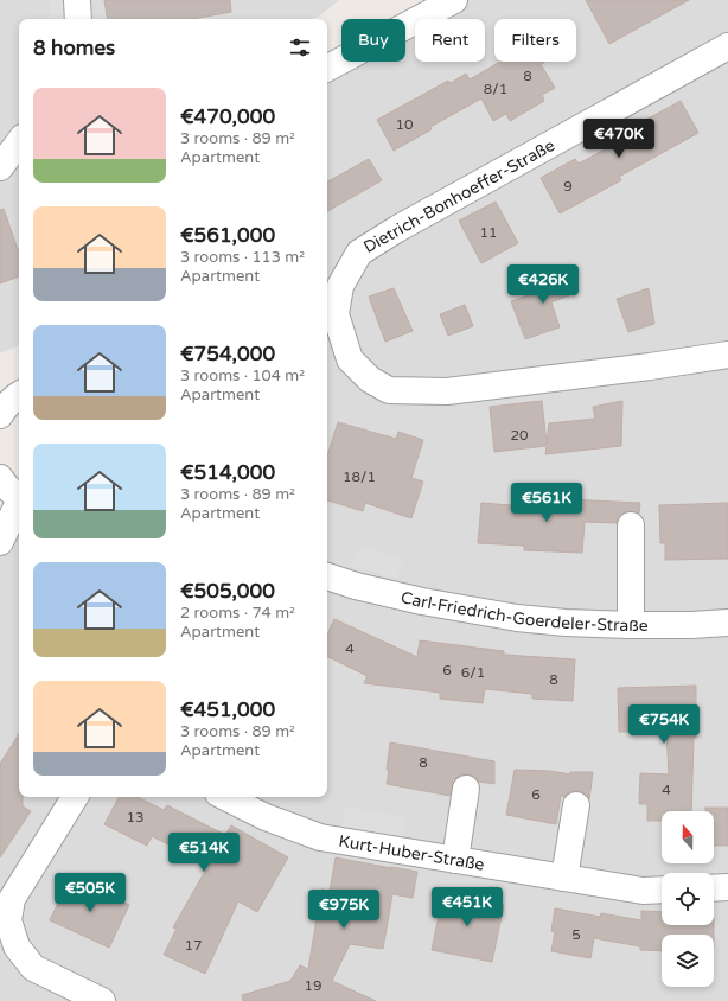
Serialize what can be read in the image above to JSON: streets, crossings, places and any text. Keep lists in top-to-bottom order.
{
  "streets": {
    "street": ["Dietrich-Bonhoeffer-Straße", "Carl-Friedrich-Goerdeler-Straße", "Kurt-Huber-Straße"]
  },
  "house_numbers": [
    "8",
    "8/1",
    "10",
    "9",
    "11",
    "20",
    "18/1",
    "4",
    "6",
    "6/1",
    "8",
    "8",
    "4",
    "6",
    "13",
    "5",
    "17",
    "19"
  ],
  "north": "top",
  "page": {
    "chip": ["Buy", "Rent", "Filters"],
    "heading": "8 homes",
    "list": [
      {
        "name": "€470,000",
        "note": "3 rooms · 89 m² · Apartment"
      },
      {
        "name": "€561,000",
        "note": "3 rooms · 113 m² · Apartment"
      },
      {
        "name": "€754,000",
        "note": "3 rooms · 104 m² · Apartment"
      },
      {
        "name": "€514,000",
        "note": "3 rooms · 89 m² · Apartment"
      },
      {
        "name": "€505,000",
        "note": "2 rooms · 74 m² · Apartment"
      },
      {
        "name": "€451,000",
        "note": "3 rooms · 89 m² · Apartment"
      }
    ],
    "price": [
      "€470K",
      "€426K",
      "€561K",
      "€754K",
      "€514K",
      "€505K",
      "€451K",
      "€975K"
    ]
  }
}
